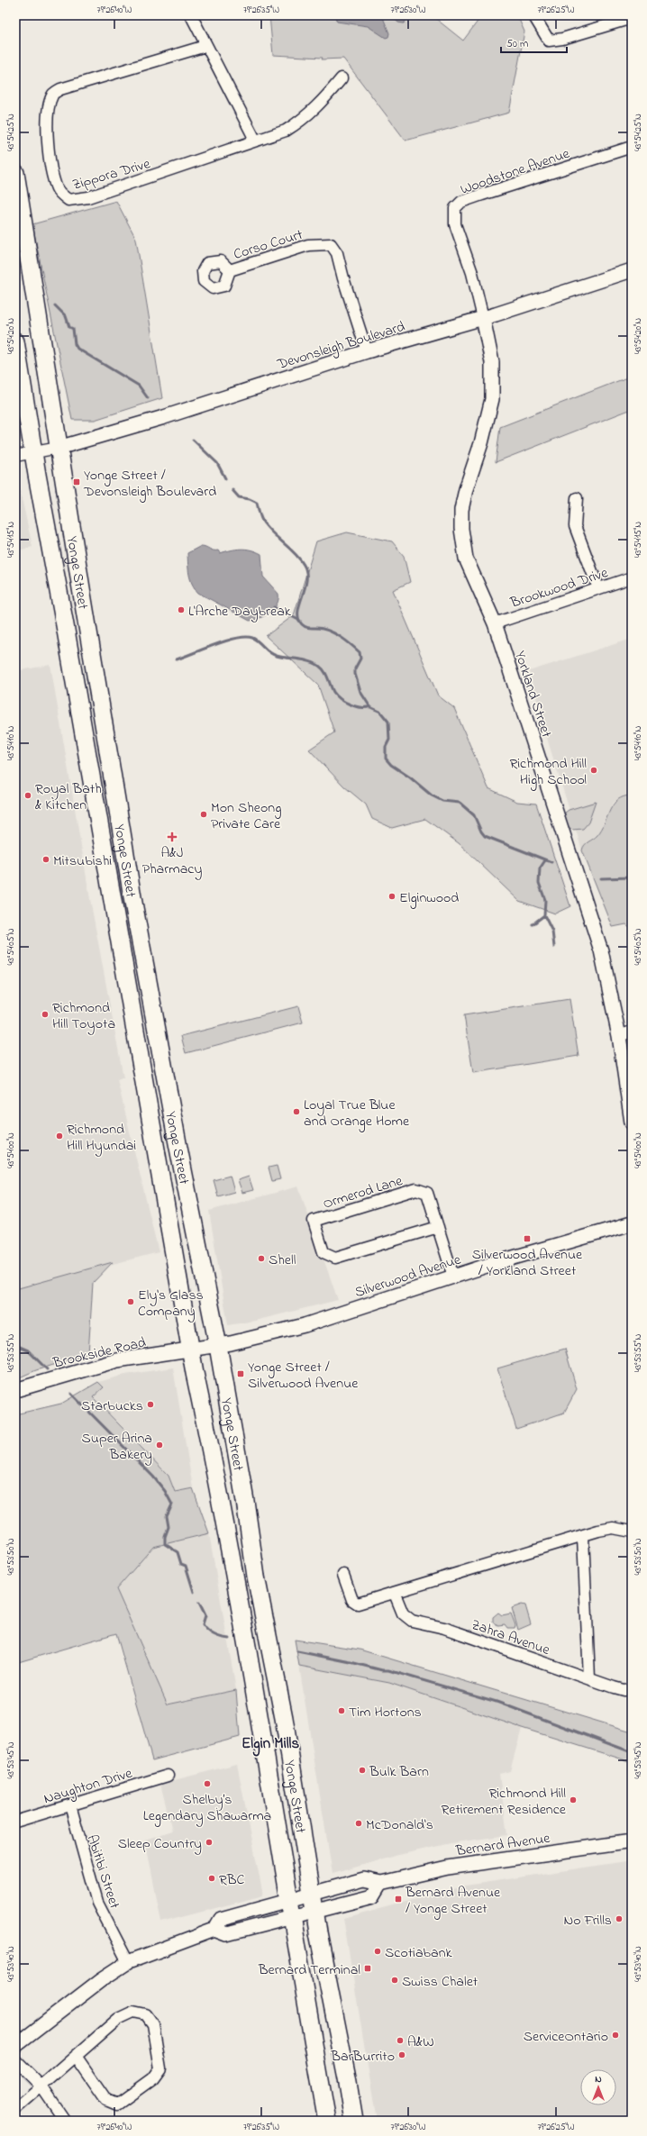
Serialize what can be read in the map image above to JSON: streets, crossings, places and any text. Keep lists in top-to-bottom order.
{
  "streets": {
    "main road": ["Yonge Street"],
    "street": [
      "Woodstone Avenue",
      "Zippora Drive",
      "Corso Court",
      "Devonsleigh Boulevard",
      "Brookwood Drive",
      "Yorkland Street",
      "Ormerod Lane",
      "Silverwood Avenue",
      "Brookside Road",
      "Zahra Avenue",
      "Naughton Drive",
      "Bernard Avenue",
      "Abitibi Street"
    ]
  },
  "crossings": [
    ["Woodstone Avenue", "Devonsleigh Boulevard"],
    ["Woodstone Avenue", "Yorkland Street"],
    ["Corso Court", "Devonsleigh Boulevard"],
    ["Devonsleigh Boulevard", "Yonge Street"],
    ["Devonsleigh Boulevard", "Yorkland Street"],
    ["Yonge Street", "Silverwood Avenue"],
    ["Yonge Street", "Brookside Road"],
    ["Yonge Street", "Bernard Avenue"],
    ["Brookwood Drive", "Yorkland Street"],
    ["Ormerod Lane", "Silverwood Avenue"],
    ["Silverwood Avenue", "Brookside Road"],
    ["Naughton Drive", "Abitibi Street"]
  ],
  "districts": ["Elgin Mills"],
  "places": {
    "transit": [
      "Yonge Street / Devonsleigh Boulevard",
      "Silverwood Avenue / Yorkland Street",
      "Yonge Street / Silverwood Avenue",
      "Bernard Avenue / Yonge Street",
      "Bernard Terminal"
    ],
    "other": [
      "L'Arche Daybreak",
      "Richmond Hill High School",
      "Royal Bath & Kitchen",
      "Mon Sheong Private Care",
      "Mitsubishi",
      "Elginwood",
      "Richmond Hill Toyota",
      "Loyal True Blue and Orange Home",
      "Richmond Hill Hyundai",
      "Shell",
      "Ely's Glass Company",
      "Starbucks",
      "Super Arina Bakery",
      "Tim Hortons",
      "Bulk Barn",
      "Shelby’s Legendary Shawarma",
      "Richmond Hill Retirement Residence",
      "McDonald's",
      "Sleep Country",
      "RBC",
      "No Frills",
      "Scotiabank",
      "Swiss Chalet",
      "ServiceOntario",
      "A&W",
      "BarBurrito"
    ],
    "health": ["A&J Pharmacy"]
  },
  "scale_bar": "50 m",
  "north": "top",
  "coordinates": [
    "79°26'40\"W",
    "79°26'35\"W",
    "79°26'30\"W",
    "79°26'25\"W",
    "43°54'25\"N",
    "43°54'20\"N",
    "43°54'15\"N",
    "43°54'10\"N",
    "43°54'05\"N",
    "43°54'00\"N",
    "43°53'55\"N",
    "43°53'50\"N",
    "43°53'45\"N",
    "43°53'40\"N"
  ]
}
